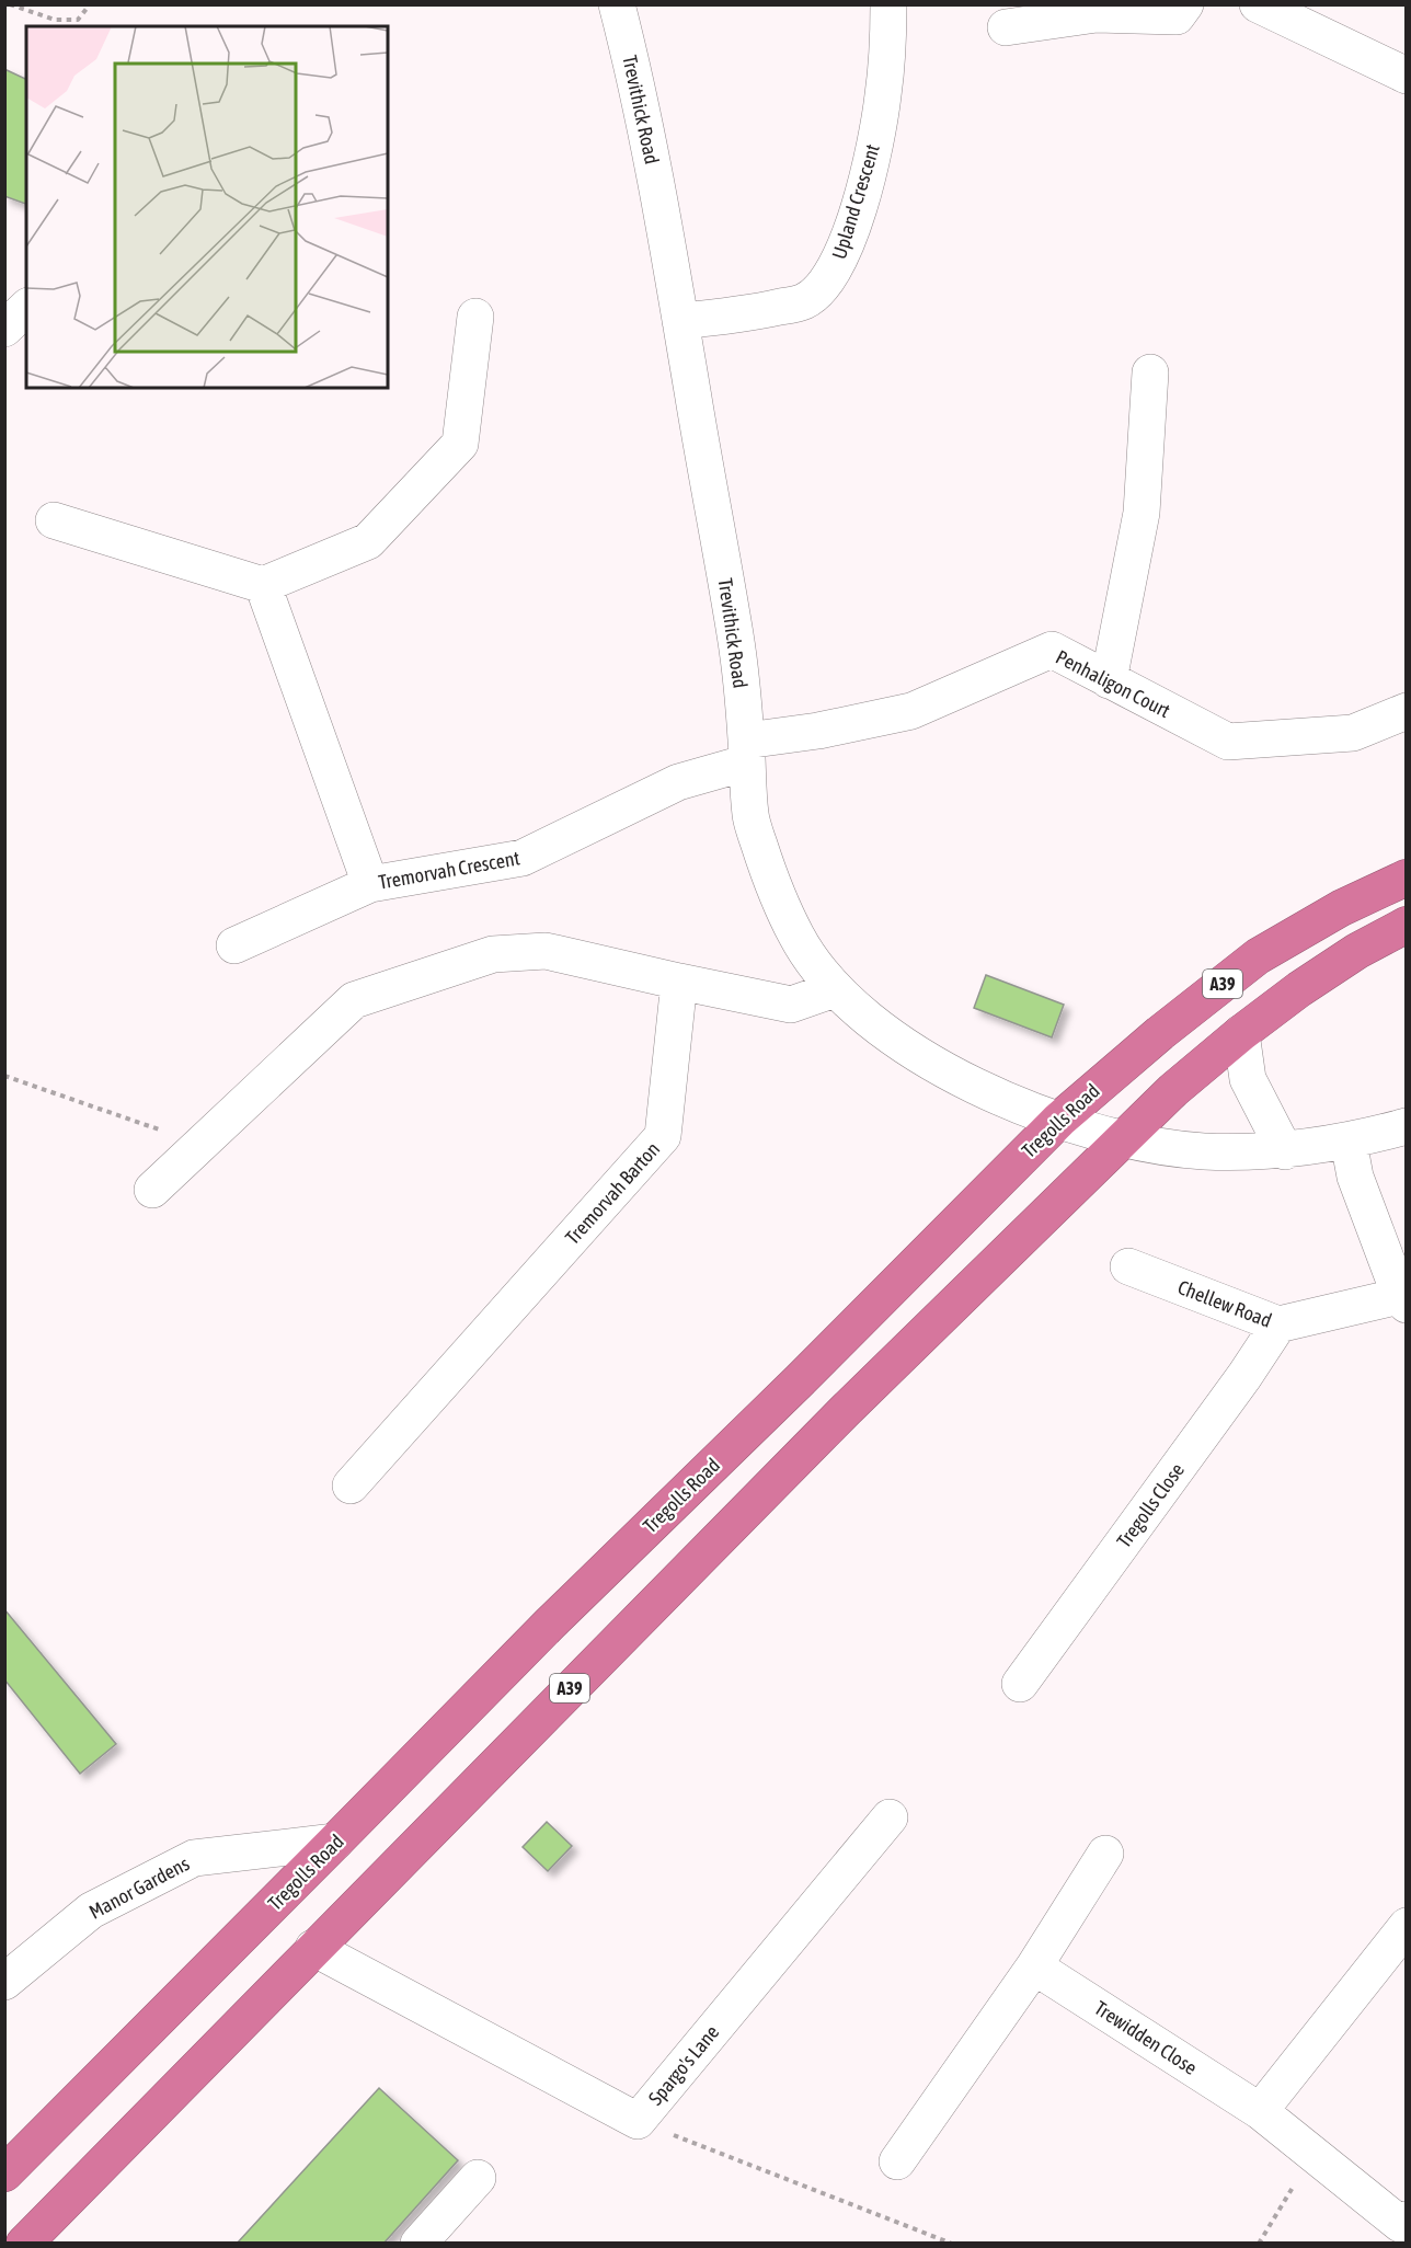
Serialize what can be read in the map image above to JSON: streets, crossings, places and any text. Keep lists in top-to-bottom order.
{
  "streets": {
    "highway": ["A39", "Tregolls Road"],
    "street": [
      "Trevithick Road",
      "Upland Crescent",
      "Penhaligon Court",
      "Tremorvah Crescent",
      "Tremorvah Barton",
      "Chellew Road",
      "Tregolls Close",
      "Manor Gardens",
      "Trewidden Close",
      "Spargo's Lane"
    ]
  },
  "crossings": [
    ["Trevithick Road", "Upland Crescent"],
    ["Trevithick Road", "Penhaligon Court"],
    ["Trevithick Road", "Tremorvah Crescent"],
    ["Trevithick Road", "A39"],
    ["Trevithick Road", "Tregolls Road"],
    ["Trevithick Road", "Chellew Road"],
    ["Penhaligon Court", "Tremorvah Crescent"],
    ["A39", "Spargo's Lane"],
    ["Tregolls Road", "Manor Gardens"],
    ["Chellew Road", "Tregolls Close"]
  ]
}
